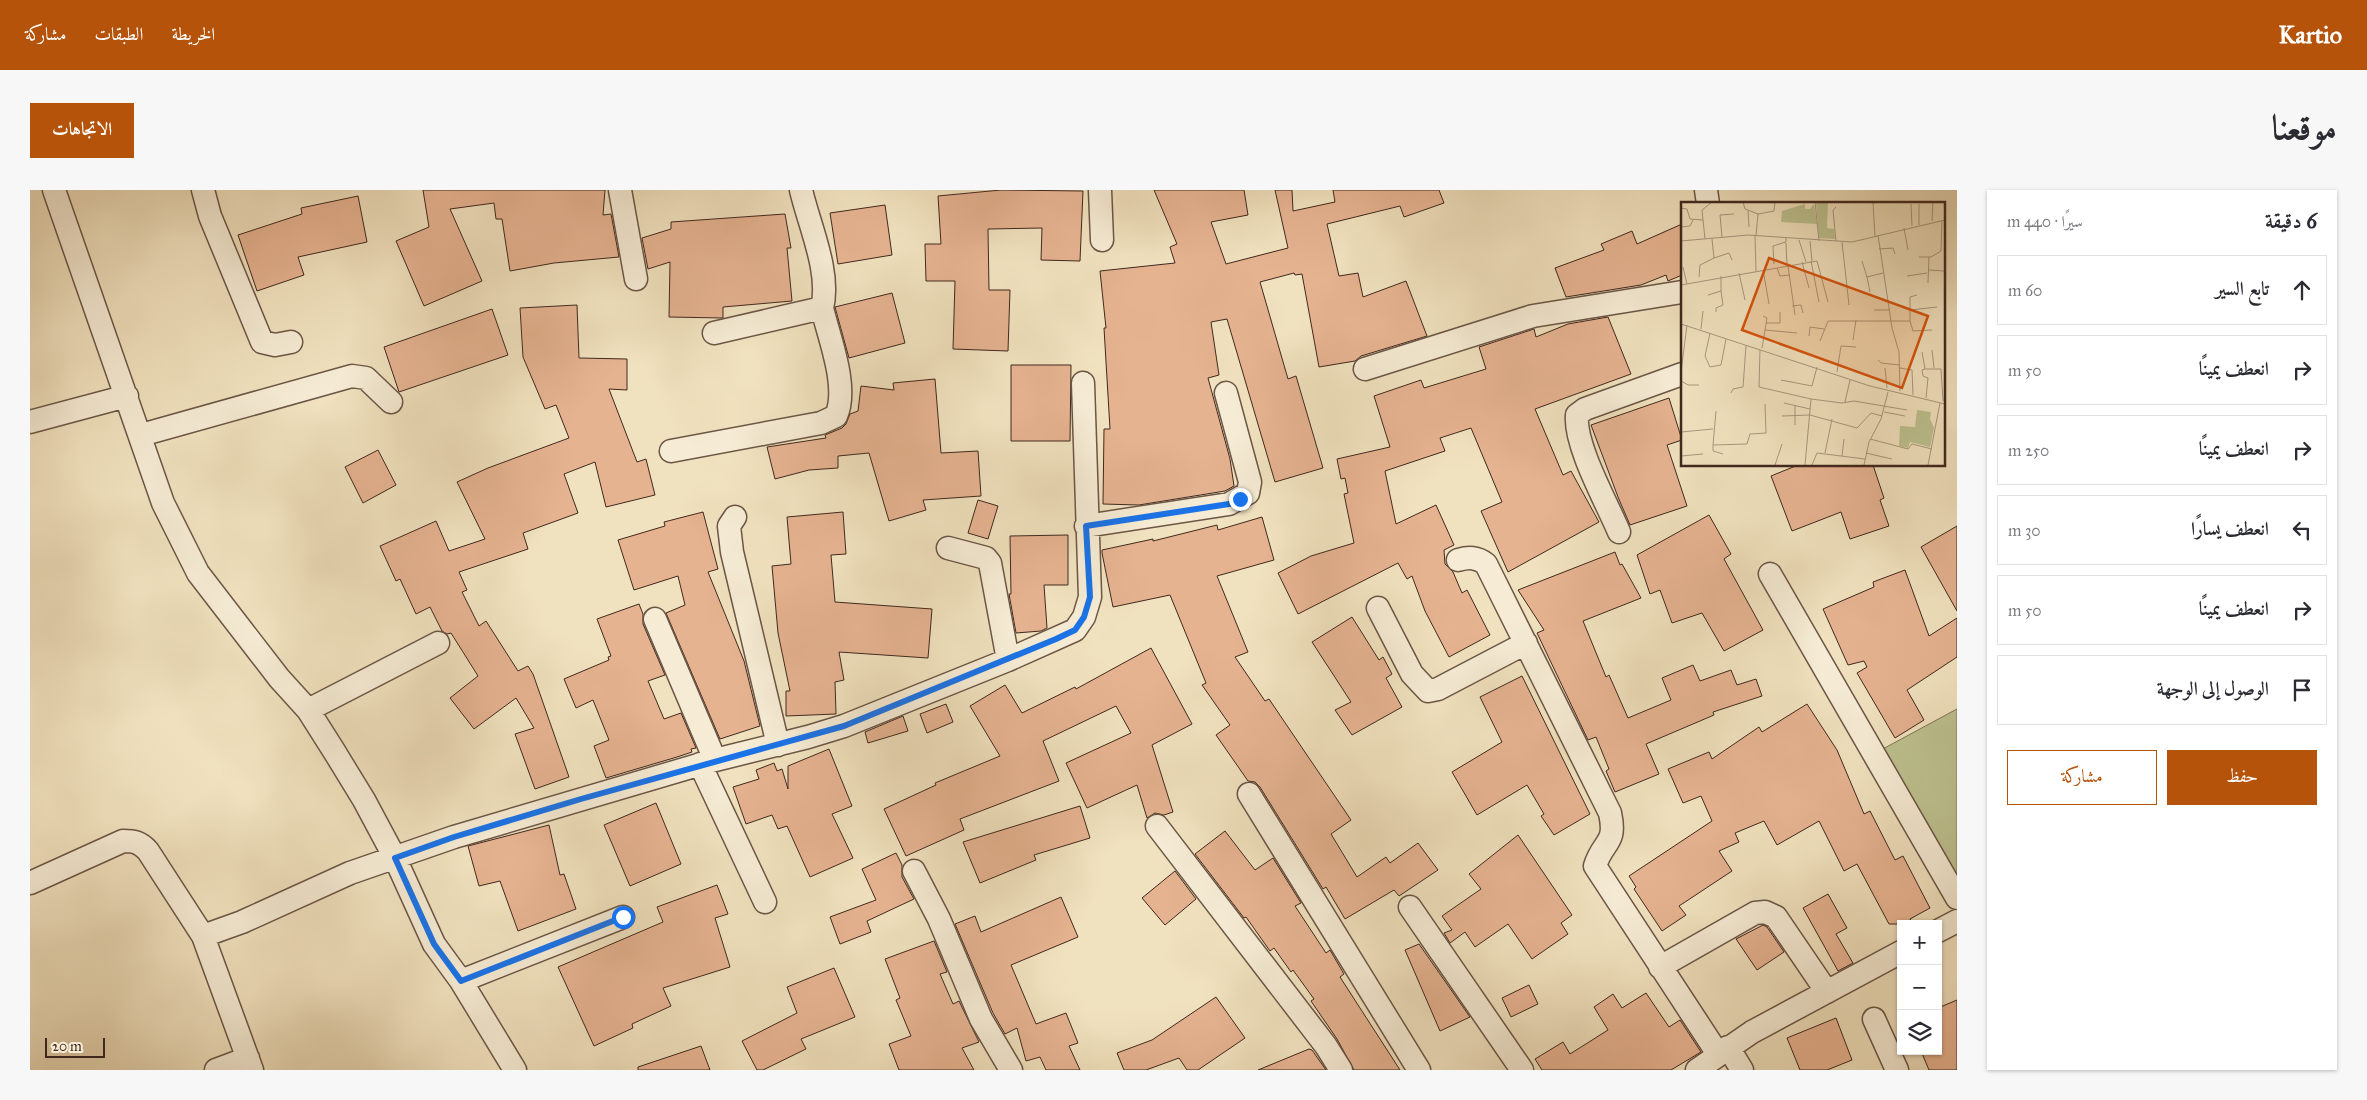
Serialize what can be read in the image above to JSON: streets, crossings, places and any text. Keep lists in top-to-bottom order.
{
  "scale_bar": "20 m",
  "page": {
    "header": "Kartio",
    "nav": ["الخريطة", "الطبقات", "مشاركة"],
    "title": "موقعنا",
    "buttons": [
      "الاتجاهات",
      ["حفظ", "مشاركة"]
    ],
    "heading": ["6 دقيقة", "سيرًا · 440 m"],
    "list": [
      ["تابع السير", "60 m"],
      ["انعطف يمينًا", "50 m"],
      ["انعطف يمينًا", "250 m"],
      ["انعطف يسارًا", "30 m"],
      ["انعطف يمينًا", "50 m"],
      "الوصول إلى الوجهة"
    ],
    "map_buttons": ["+", "−"],
    "scale": "20 m"
  }
}
